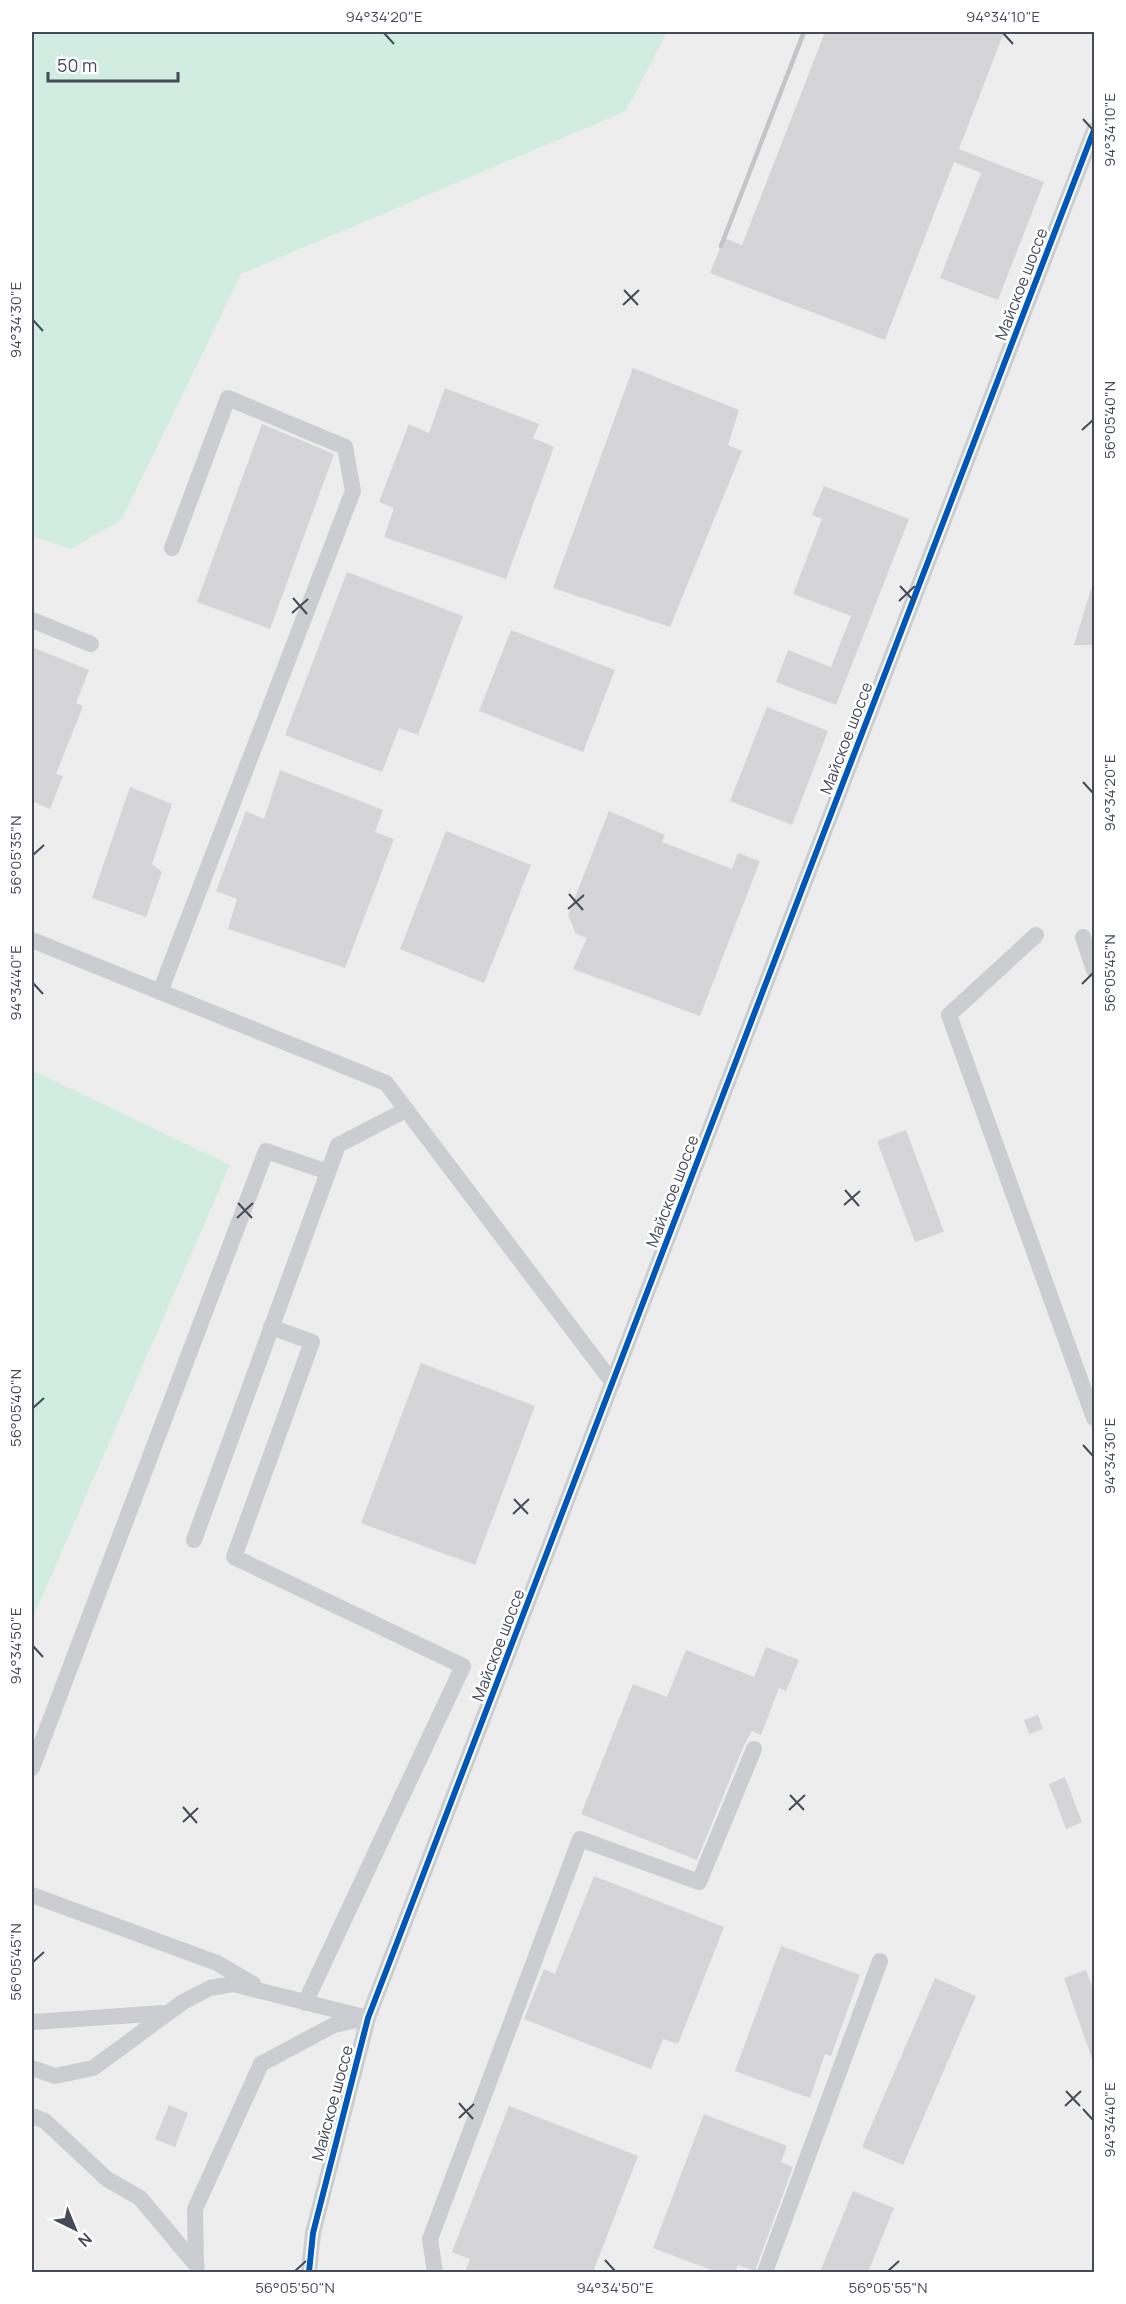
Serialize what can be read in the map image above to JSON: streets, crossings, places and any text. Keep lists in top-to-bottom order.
{
  "streets": {
    "street": ["Майское шоссе"]
  },
  "scale_bar": "50 m",
  "north": "bottom right",
  "coordinates": [
    "94°34'20\"E",
    "94°34'10\"E",
    "94°34'30\"E",
    "56°05'40\"N",
    "56°05'35\"N",
    "56°05'45\"N",
    "94°34'40\"E",
    "94°34'50\"E",
    "56°05'50\"N",
    "56°05'55\"N"
  ]
}
